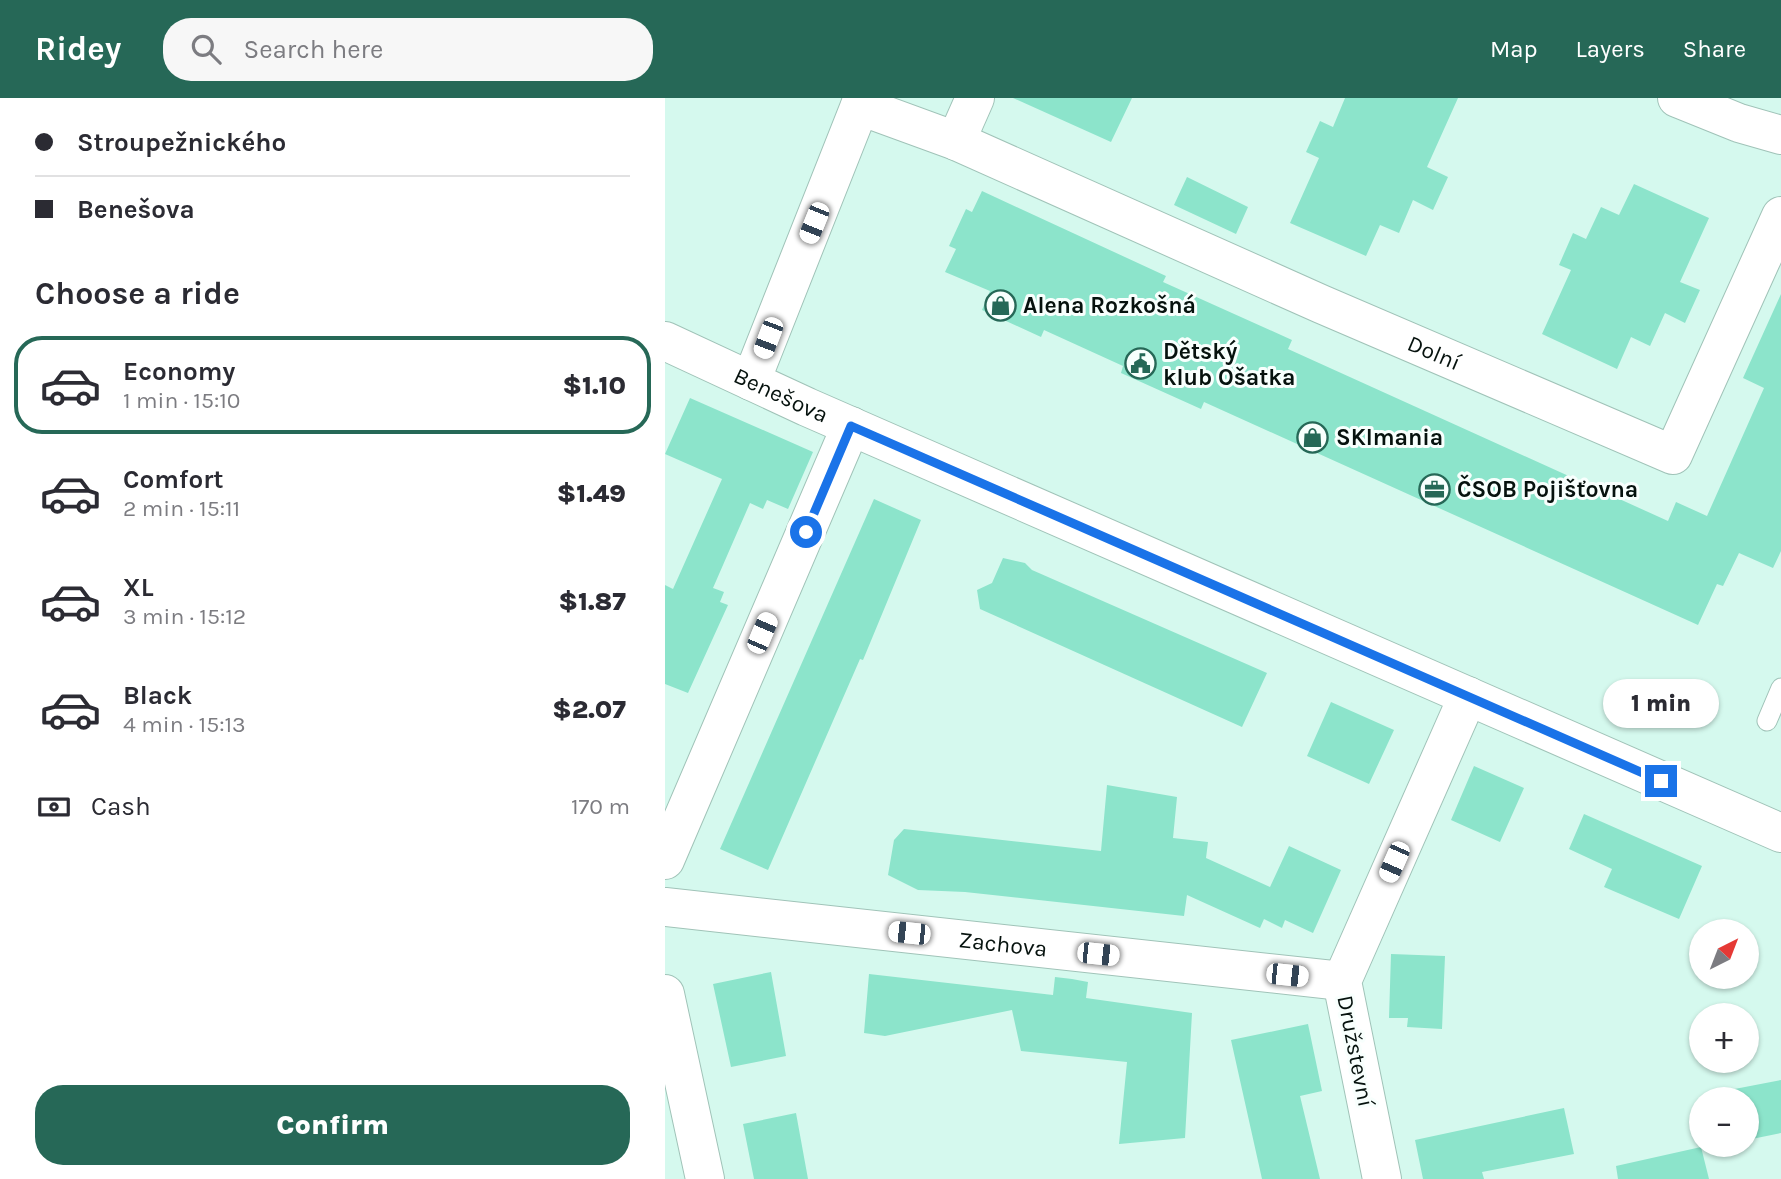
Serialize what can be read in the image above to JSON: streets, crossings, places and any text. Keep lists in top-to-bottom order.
{
  "streets": {
    "street": [
      "Dolní",
      "Benešova",
      "Zachova",
      "Družstevní"
    ]
  },
  "crossings": [
    ["Benešova", "Družstevní"],
    ["Zachova", "Družstevní"]
  ],
  "places": {
    "shop": ["Alena Rozkošná", "SKImania"],
    "public building": ["Dětský klub Ošatka"],
    "office": ["ČSOB Pojišťovna"]
  },
  "north": "top right",
  "page": {
    "header": "Ridey",
    "search": "Search here",
    "nav": ["Map", "Layers", "Share"],
    "banner": ["Stroupežnického", "Benešova"],
    "heading": "Choose a ride",
    "list": [
      {
        "name": "Economy",
        "note": "1 min · 15:10",
        "value": "$1.10"
      },
      {
        "name": "Comfort",
        "note": "2 min · 15:11",
        "value": "$1.49"
      },
      {
        "name": "XL",
        "note": "3 min · 15:12",
        "value": "$1.87"
      },
      {
        "name": "Black",
        "note": "4 min · 15:13",
        "value": "$2.07"
      }
    ],
    "bubble": "1 min",
    "pay": ["Cash", "170 m"],
    "map_buttons": ["+", "−"],
    "buttons": "Confirm"
  }
}
